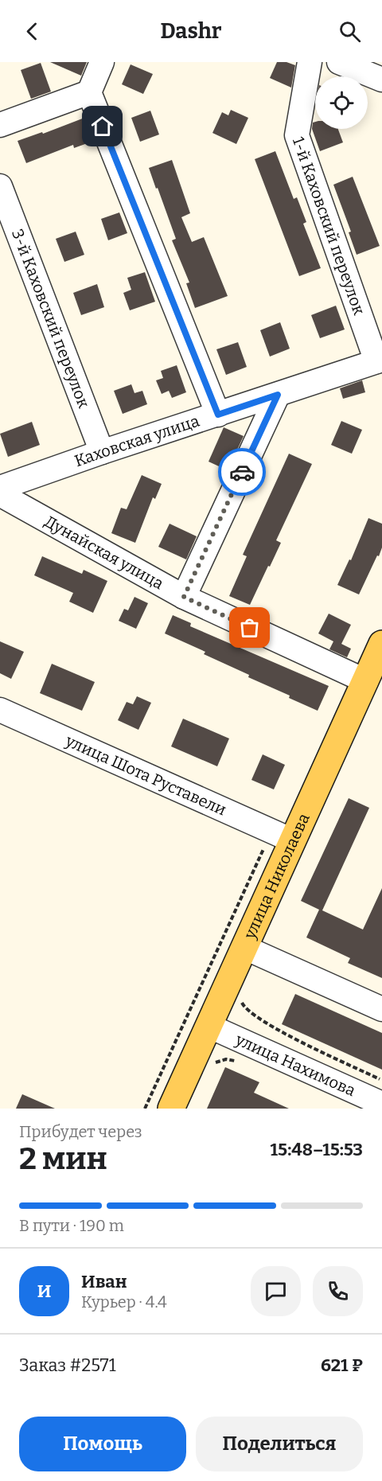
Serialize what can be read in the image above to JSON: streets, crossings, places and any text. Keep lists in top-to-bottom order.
{
  "streets": {
    "main road": ["улица Николаева"],
    "street": [
      "1-й Каховский переулок",
      "3-й Каховский переулок",
      "Каховская улица",
      "Дунайская улица",
      "улица Шота Руставели",
      "улица Нахимова"
    ]
  },
  "crossings": [
    ["1-й Каховский переулок", "Каховская улица"],
    ["3-й Каховский переулок", "Каховская улица"],
    ["Дунайская улица", "улица Николаева"],
    ["улица Шота Руставели", "улица Николаева"],
    ["улица Николаева", "улица Нахимова"]
  ],
  "page": {
    "header": "Dashr",
    "heading": ["2 мин", "Прибудет через", "15:48–15:53"],
    "panel": [
      "Иван",
      "Курьер · 4.4",
      "Заказ #2571",
      "621 ₽"
    ],
    "bar": "В пути · 190 m",
    "round": "И",
    "buttons": ["Помощь", "Поделиться"]
  }
}
